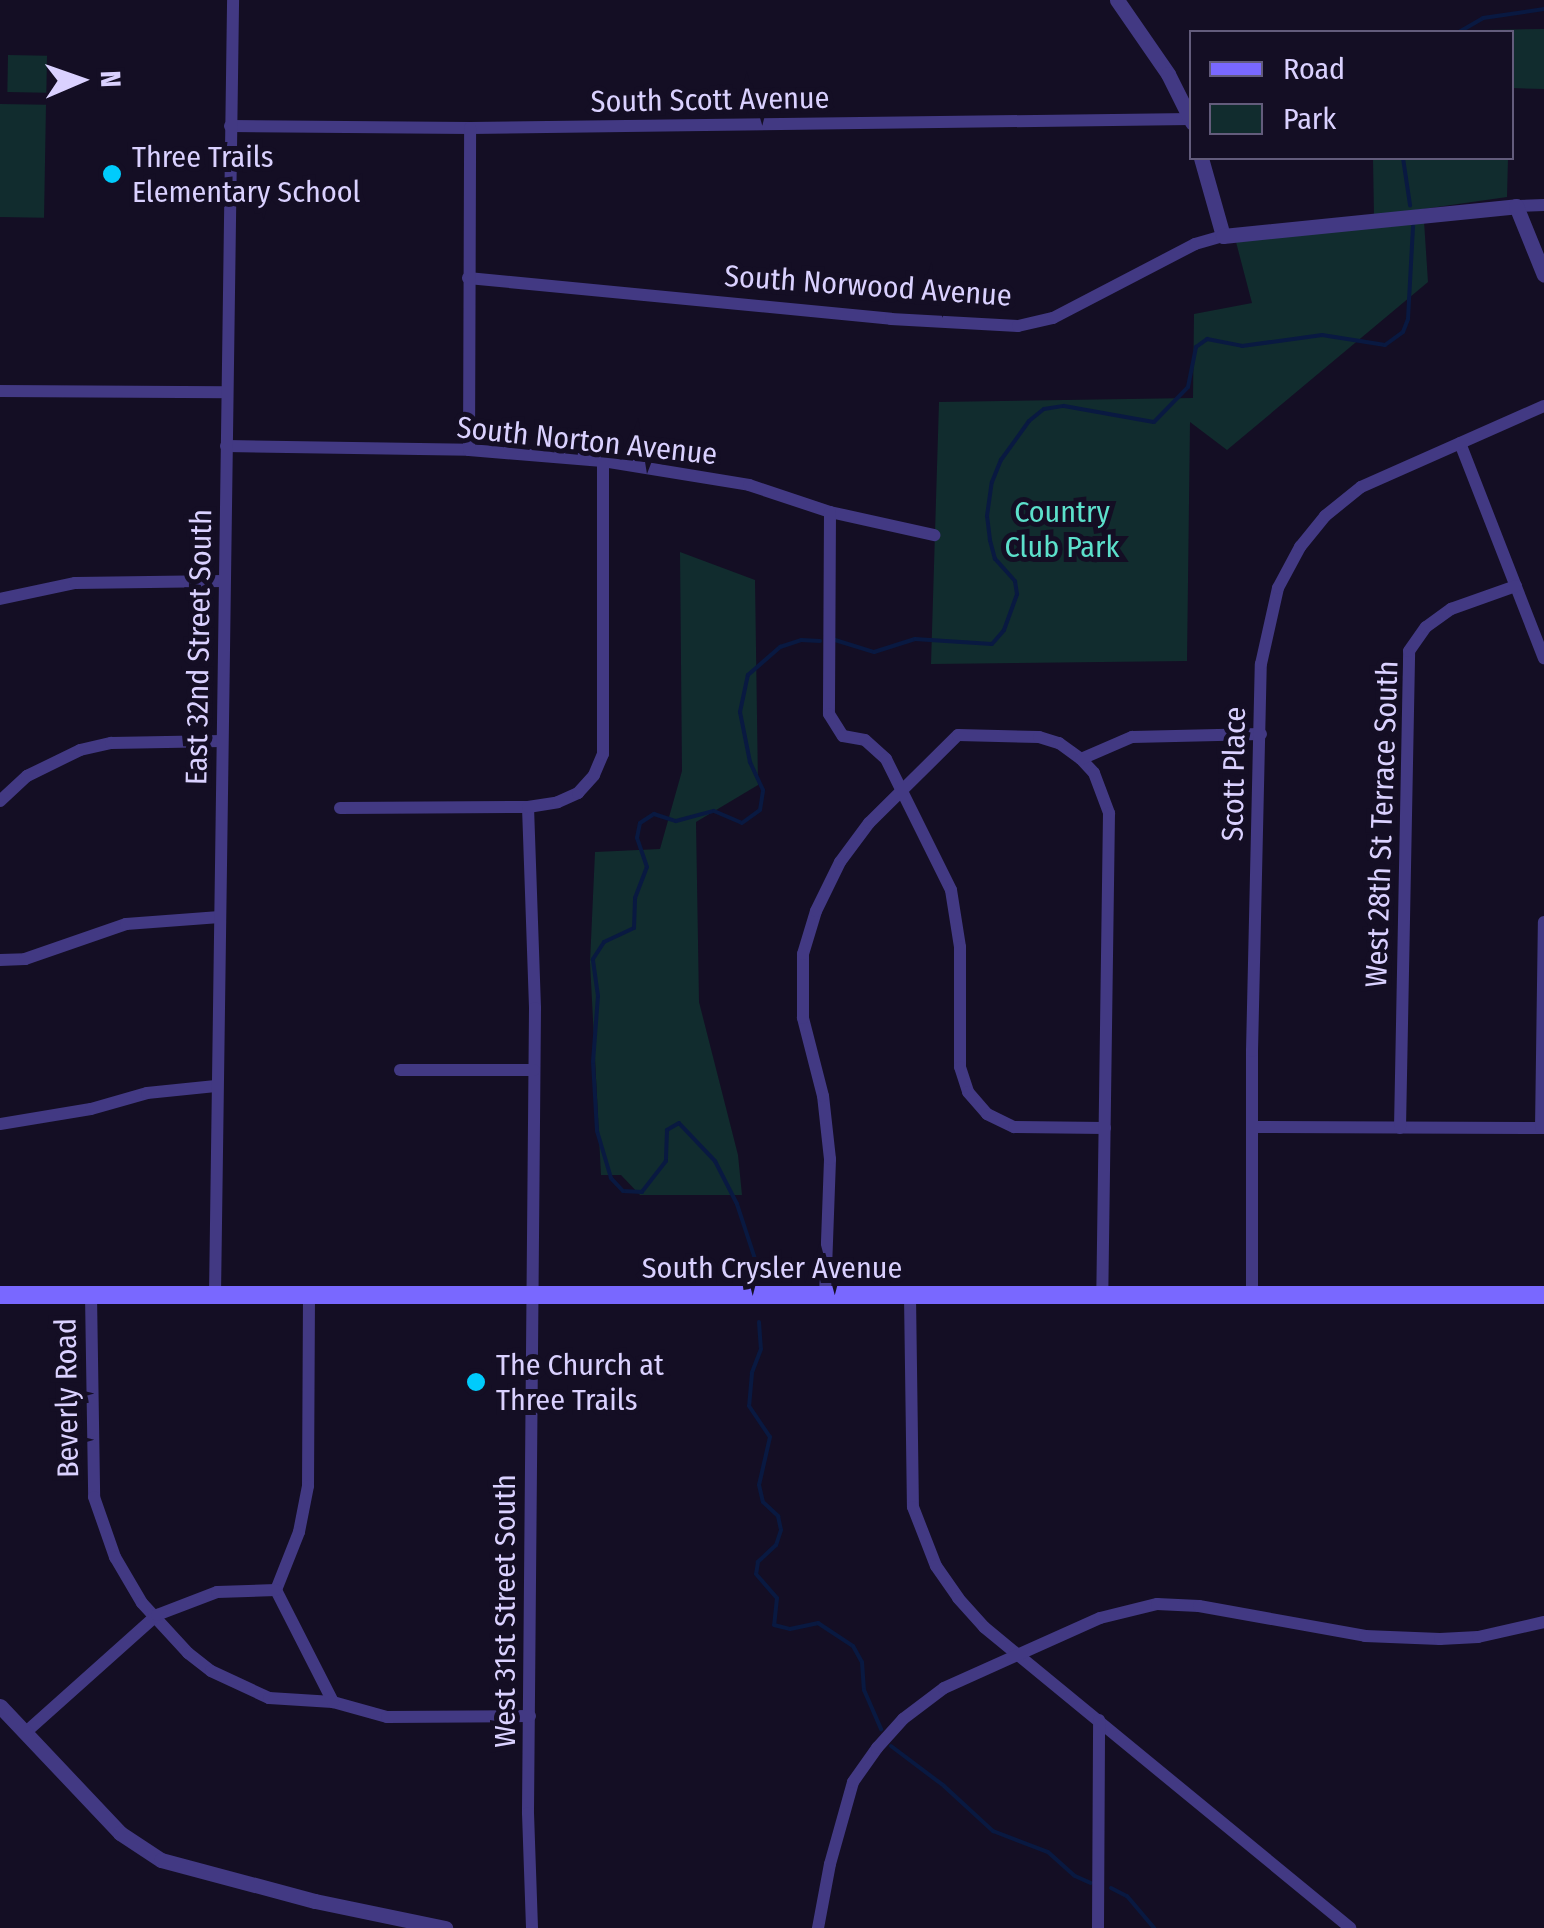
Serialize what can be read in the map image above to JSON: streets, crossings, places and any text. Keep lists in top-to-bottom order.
{
  "streets": {
    "main road": ["South Crysler Avenue"],
    "street": [
      "South Scott Avenue",
      "South Norwood Avenue",
      "South Norton Avenue",
      "East 32nd Street South",
      "Scott Place",
      "West 28th St Terrace South",
      "Beverly Road",
      "West 31st Street South"
    ]
  },
  "crossings": [
    ["South Scott Avenue", "East 32nd Street South"],
    ["South Norton Avenue", "East 32nd Street South"],
    ["East 32nd Street South", "South Crysler Avenue"],
    ["Scott Place", "South Crysler Avenue"],
    ["South Crysler Avenue", "Beverly Road"],
    ["South Crysler Avenue", "West 31st Street South"],
    ["Beverly Road", "West 31st Street South"]
  ],
  "parks": ["Country Club Park"],
  "places": ["Three Trails Elementary School", "The Church at Three Trails"],
  "legend": ["Road", "Park"],
  "north": "right"
}
